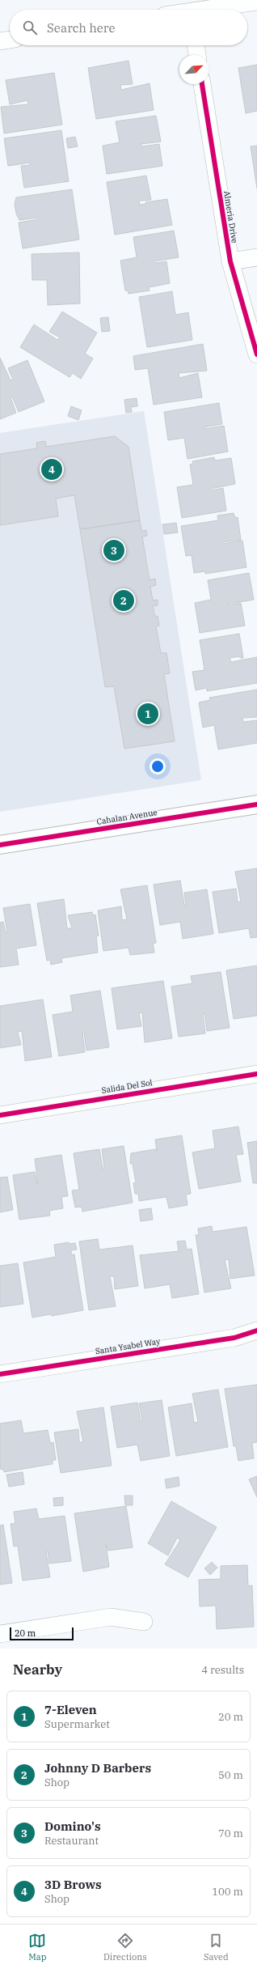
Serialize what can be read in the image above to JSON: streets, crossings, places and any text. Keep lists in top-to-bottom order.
{
  "streets": {
    "street": [
      "Almeria Drive",
      "Cahalan Avenue",
      "Salida Del Sol",
      "Santa Ysabel Way"
    ]
  },
  "scale_bar": "20 m",
  "north": "top right",
  "page": {
    "search": "Search here",
    "pins": [
      "4",
      "3",
      "2",
      "1"
    ],
    "scale": "20 m",
    "heading": ["Nearby", "4 results"],
    "list": [
      {
        "mark": "1",
        "name": "7-Eleven",
        "note": "Supermarket",
        "value": "20 m"
      },
      {
        "mark": "2",
        "name": "Johnny D Barbers",
        "note": "Shop",
        "value": "50 m"
      },
      {
        "mark": "3",
        "name": "Domino's",
        "note": "Restaurant",
        "value": "70 m"
      },
      {
        "mark": "4",
        "name": "3D Brows",
        "note": "Shop",
        "value": "100 m"
      }
    ],
    "nav": ["Map", "Directions", "Saved"]
  }
}
